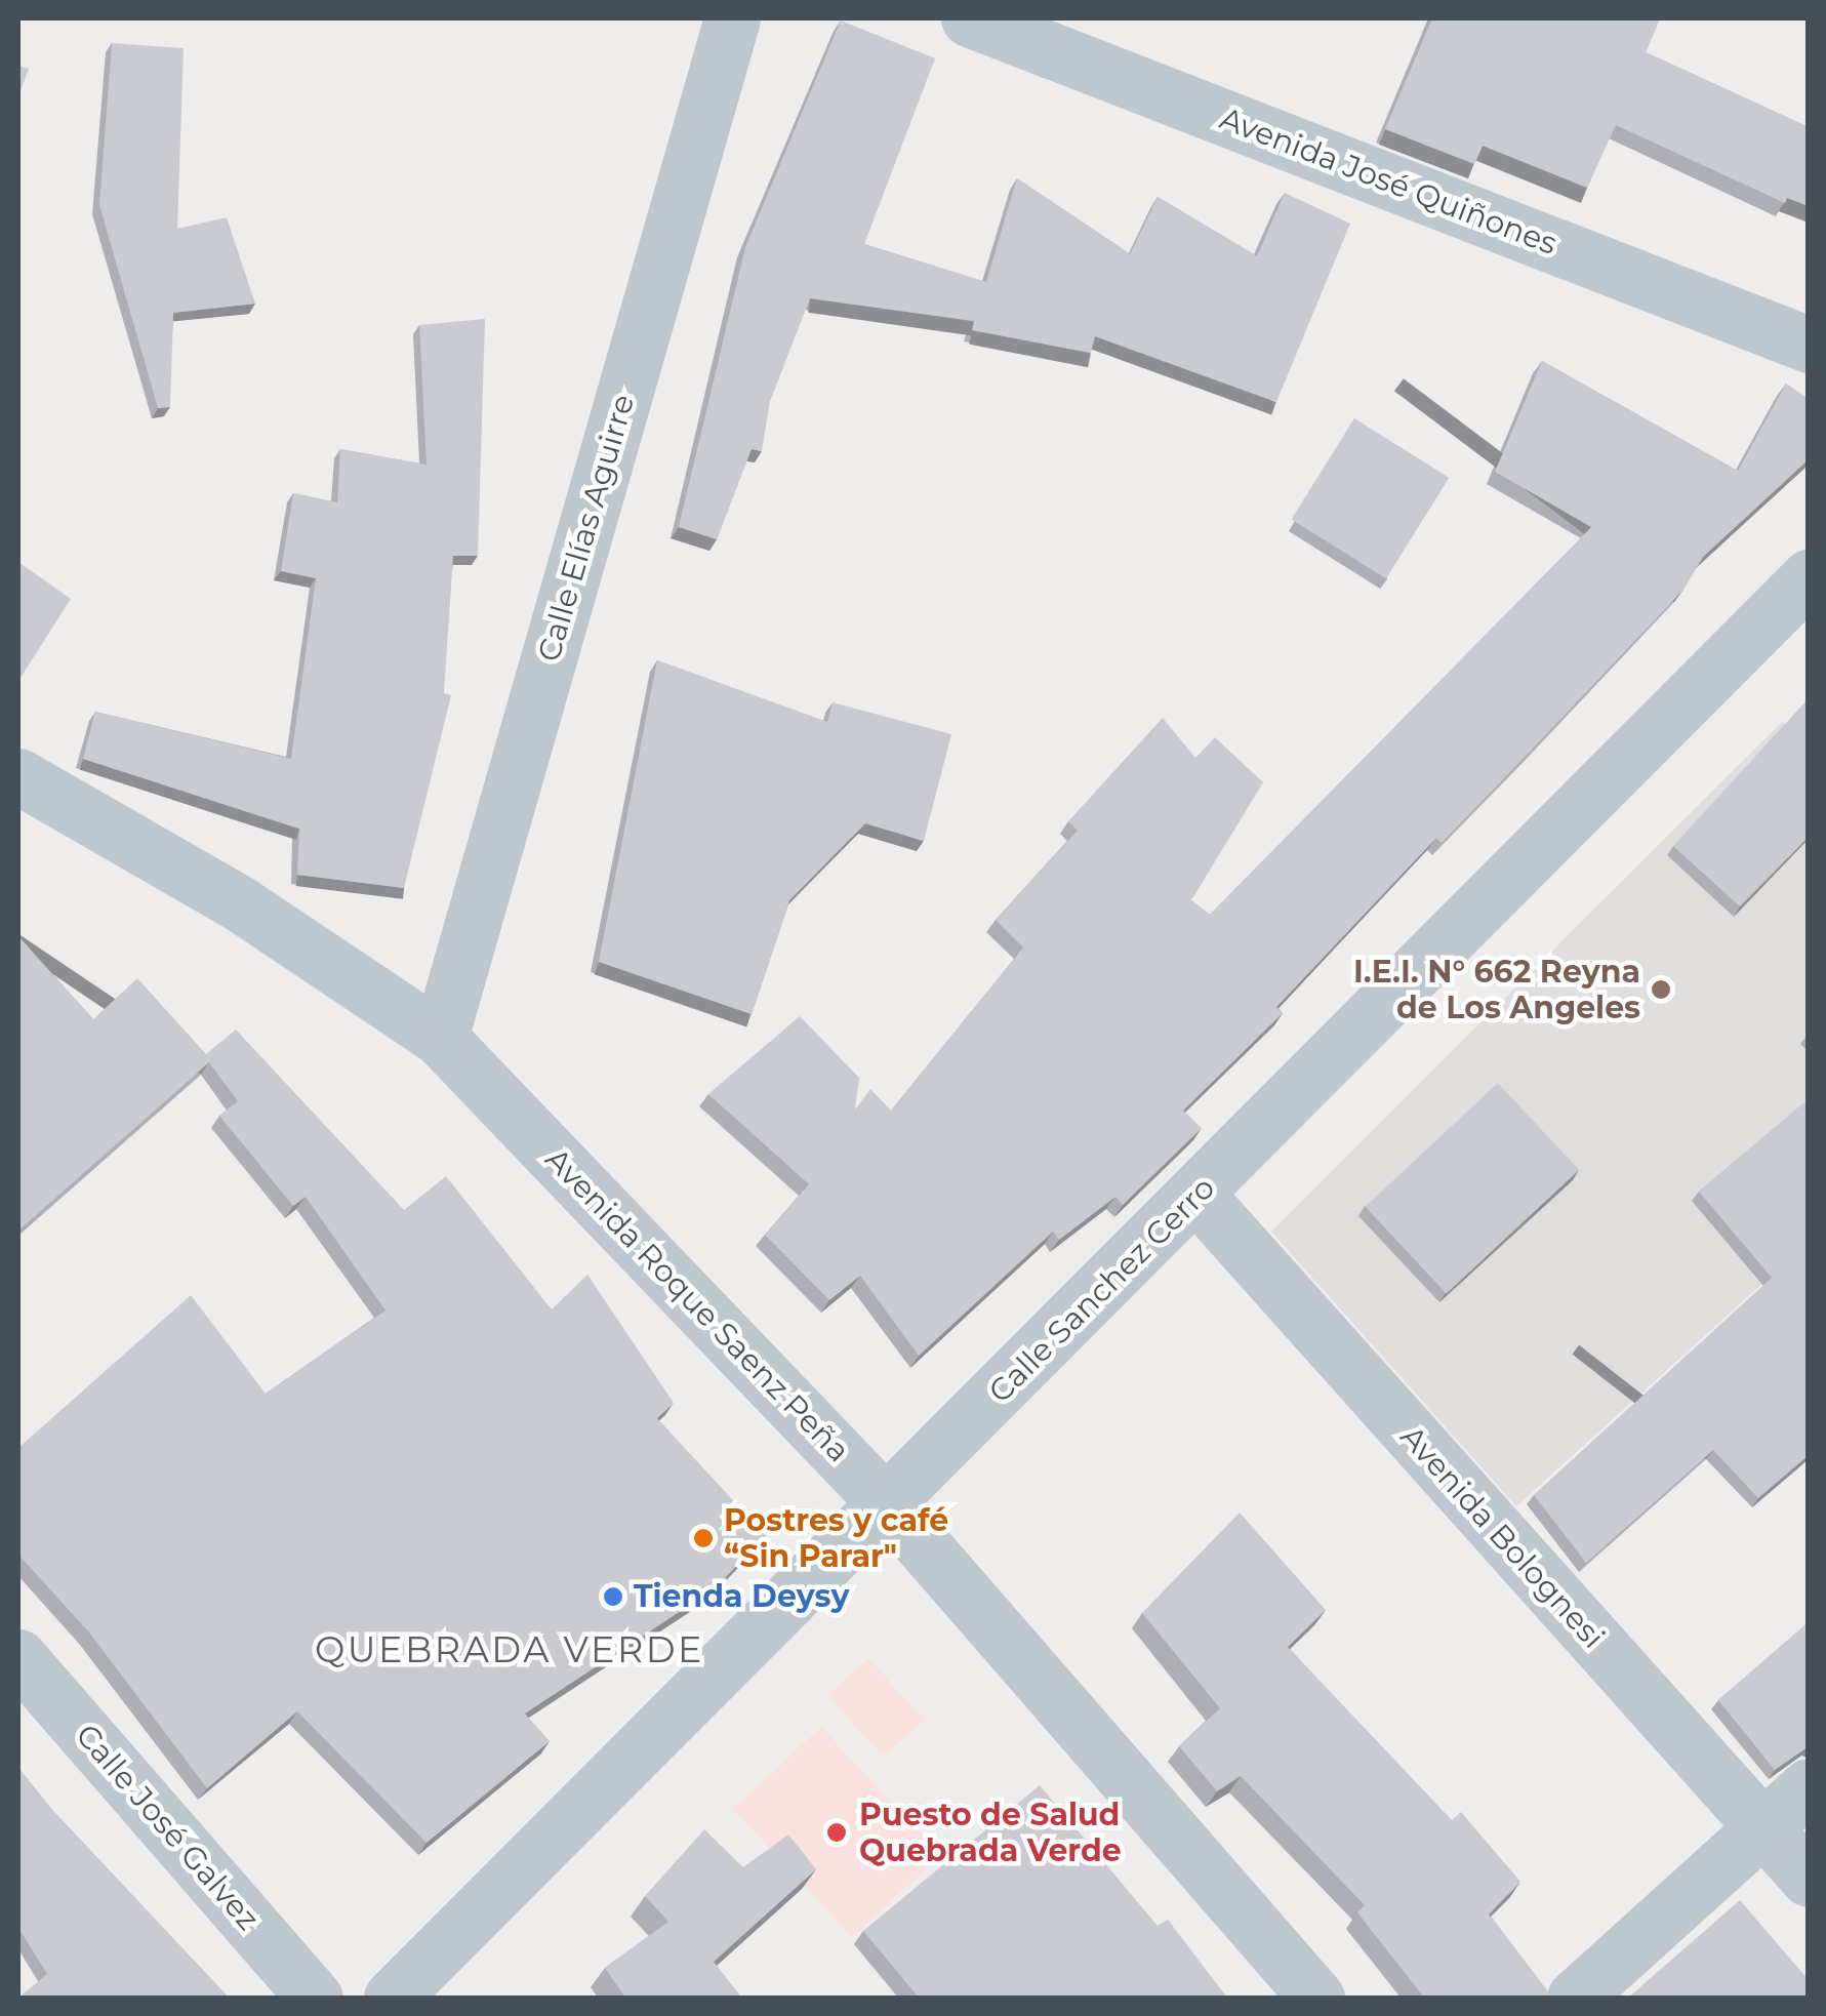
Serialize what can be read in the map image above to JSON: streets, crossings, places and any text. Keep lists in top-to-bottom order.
{
  "streets": {
    "street": [
      "Avenida José Quiñones",
      "Calle Elías Aguirre",
      "Calle Sanchez Cerro",
      "Avenida Roque Saenz Peña",
      "Avenida Bolognesi",
      "Calle José Galvez"
    ]
  },
  "crossings": [
    ["Calle Elías Aguirre", "Avenida Roque Saenz Peña"],
    ["Calle Sanchez Cerro", "Avenida Roque Saenz Peña"],
    ["Calle Sanchez Cerro", "Avenida Bolognesi"]
  ],
  "districts": ["QUEBRADA VERDE"],
  "places": [
    "I.E.I. N° 662 Reyna de Los Angeles",
    "Postres y café “Sin Parar\"",
    "Tienda Deysy",
    "Puesto de Salud Quebrada Verde"
  ]
}
